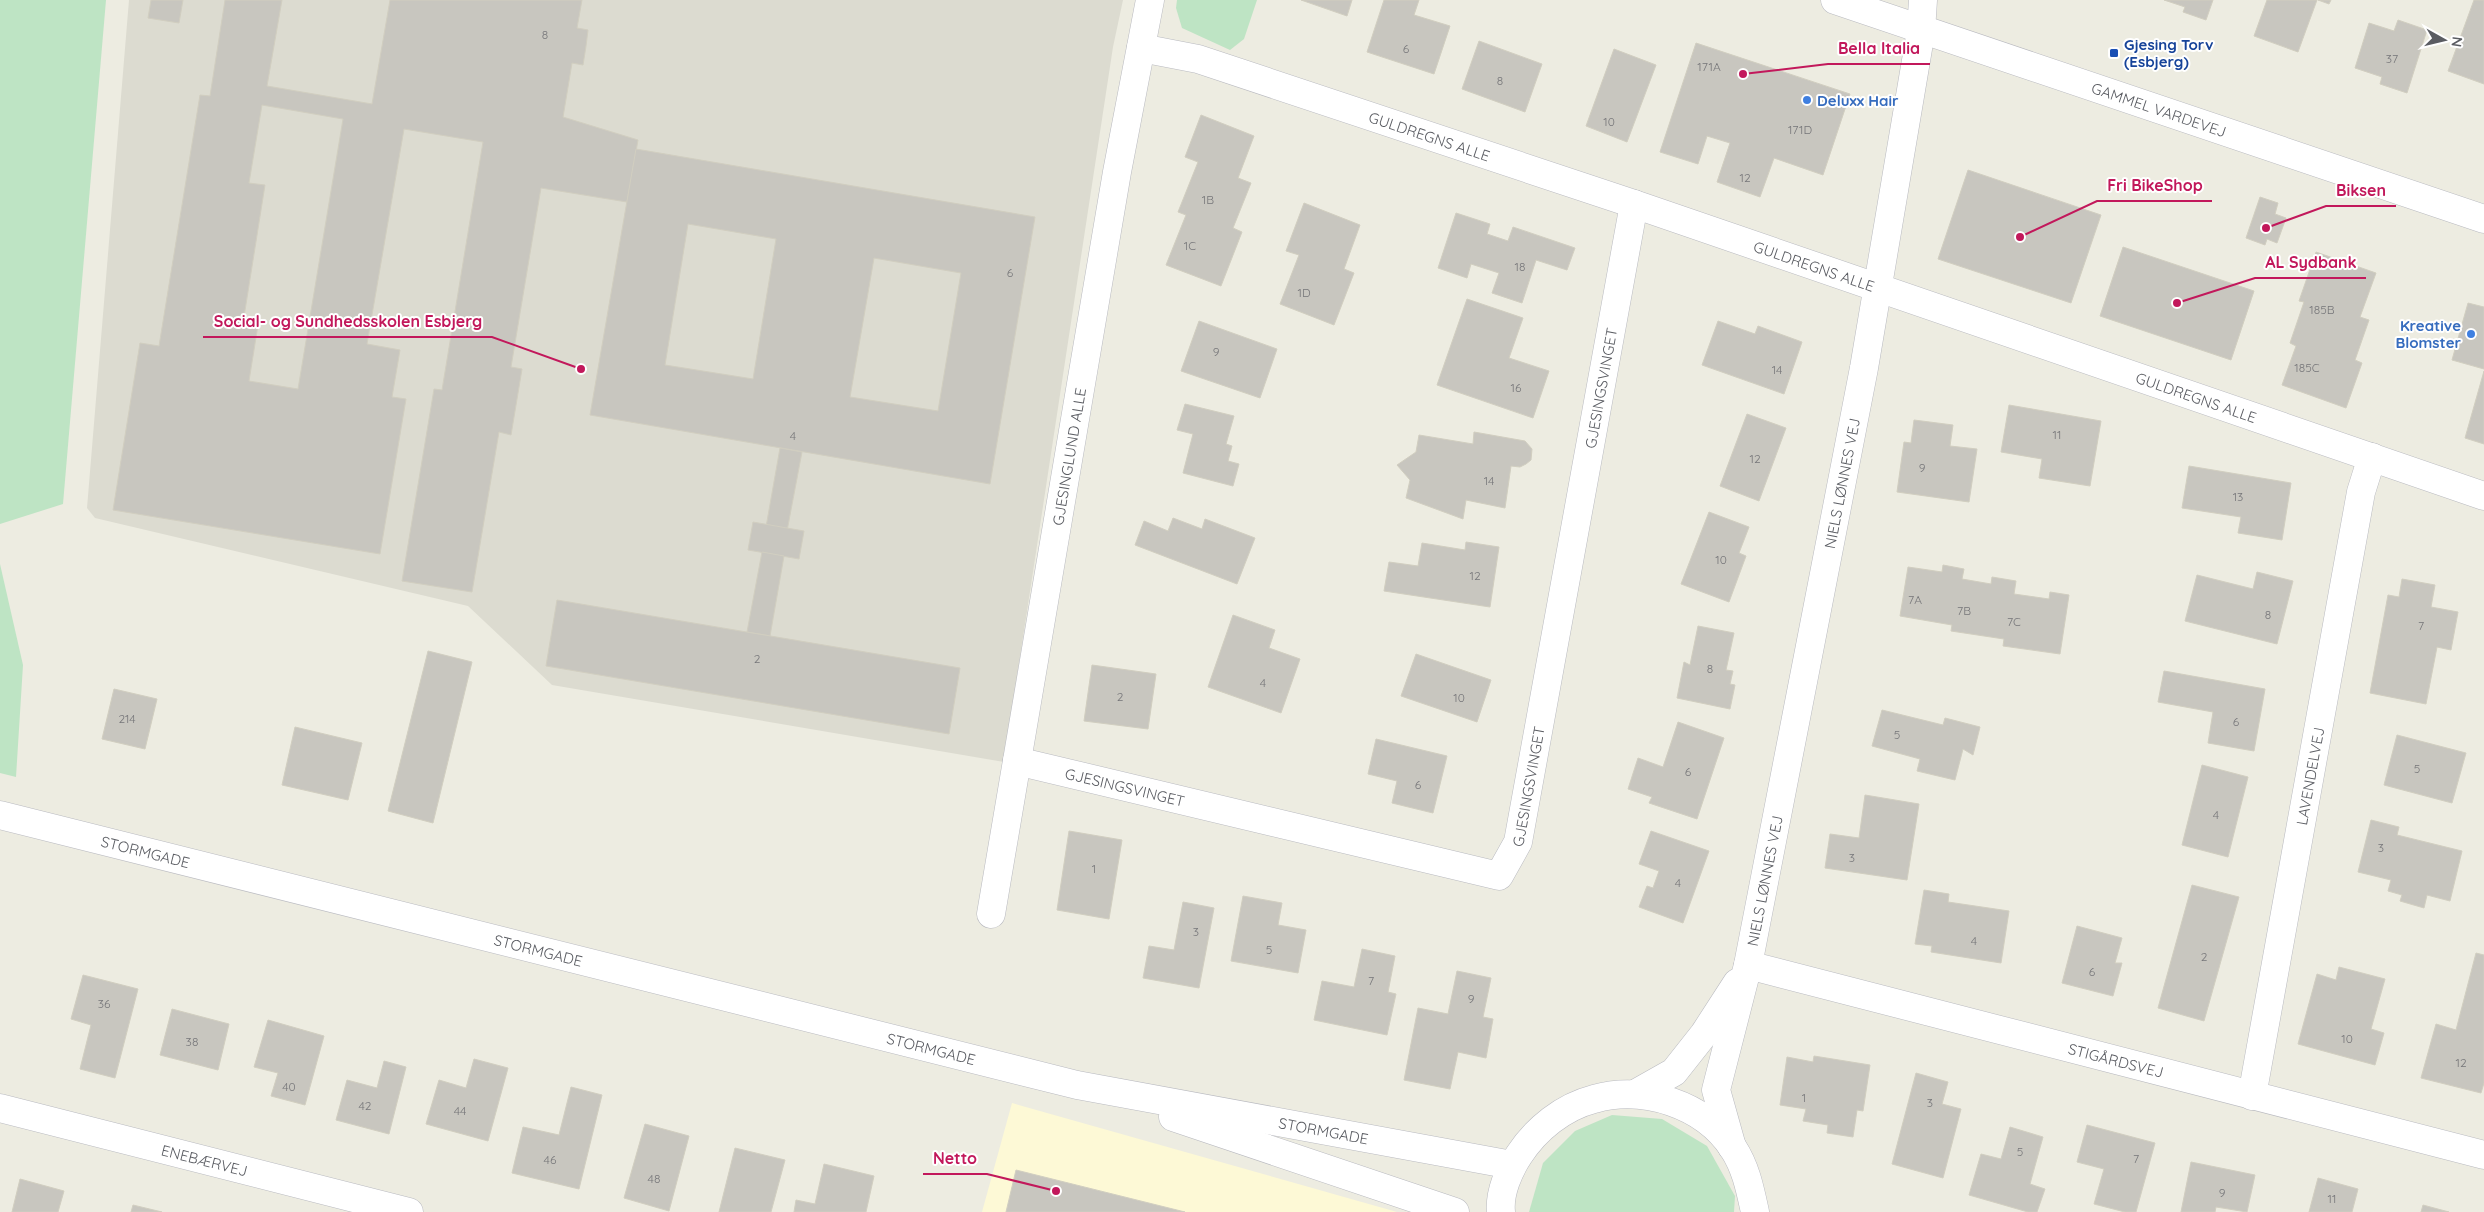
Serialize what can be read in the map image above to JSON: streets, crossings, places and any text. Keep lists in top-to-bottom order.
{
  "streets": {
    "street": [
      "GAMMEL VARDEVEJ",
      "GULDREGNS ALLE",
      "GJESINGSVINGET",
      "GJESINGLUND ALLE",
      "NIELS LØNNES VEJ",
      "LAVENDELVEJ",
      "STORMGADE",
      "STIGÅRDSVEJ",
      "ENEBÆRVEJ"
    ]
  },
  "crossings": [
    ["GAMMEL VARDEVEJ", "NIELS LØNNES VEJ"],
    ["GULDREGNS ALLE", "GJESINGSVINGET"],
    ["GULDREGNS ALLE", "GJESINGLUND ALLE"],
    ["GULDREGNS ALLE", "NIELS LØNNES VEJ"],
    ["GULDREGNS ALLE", "LAVENDELVEJ"],
    ["GJESINGSVINGET", "GJESINGLUND ALLE"],
    ["NIELS LØNNES VEJ", "STIGÅRDSVEJ"],
    ["LAVENDELVEJ", "STIGÅRDSVEJ"]
  ],
  "places": {
    "transit": ["Gjesing Torv (Esbjerg)"],
    "other": [
      "Bella Italia",
      "Deluxx Hair",
      "Biksen",
      "Fri BikeShop",
      "AL Sydbank",
      "Kreative Blomster",
      "Social- og Sundhedsskolen Esbjerg",
      "Netto"
    ]
  },
  "house_numbers": [
    "8",
    "6",
    "37",
    "171A",
    "8",
    "10",
    "171D",
    "12",
    "1B",
    "1C",
    "18",
    "6",
    "1D",
    "185B",
    "9",
    "185C",
    "14",
    "16",
    "11",
    "4",
    "12",
    "9",
    "14",
    "13",
    "10",
    "12",
    "7A",
    "7B",
    "8",
    "7C",
    "7",
    "2",
    "8",
    "4",
    "2",
    "10",
    "214",
    "6",
    "5",
    "5",
    "6",
    "6",
    "4",
    "3",
    "3",
    "1",
    "4",
    "3",
    "4",
    "5",
    "2",
    "6",
    "7",
    "9",
    "36",
    "10",
    "38",
    "12",
    "40",
    "1",
    "3",
    "42",
    "44",
    "5",
    "7",
    "46",
    "48",
    "9",
    "11"
  ],
  "north": "right"
}
